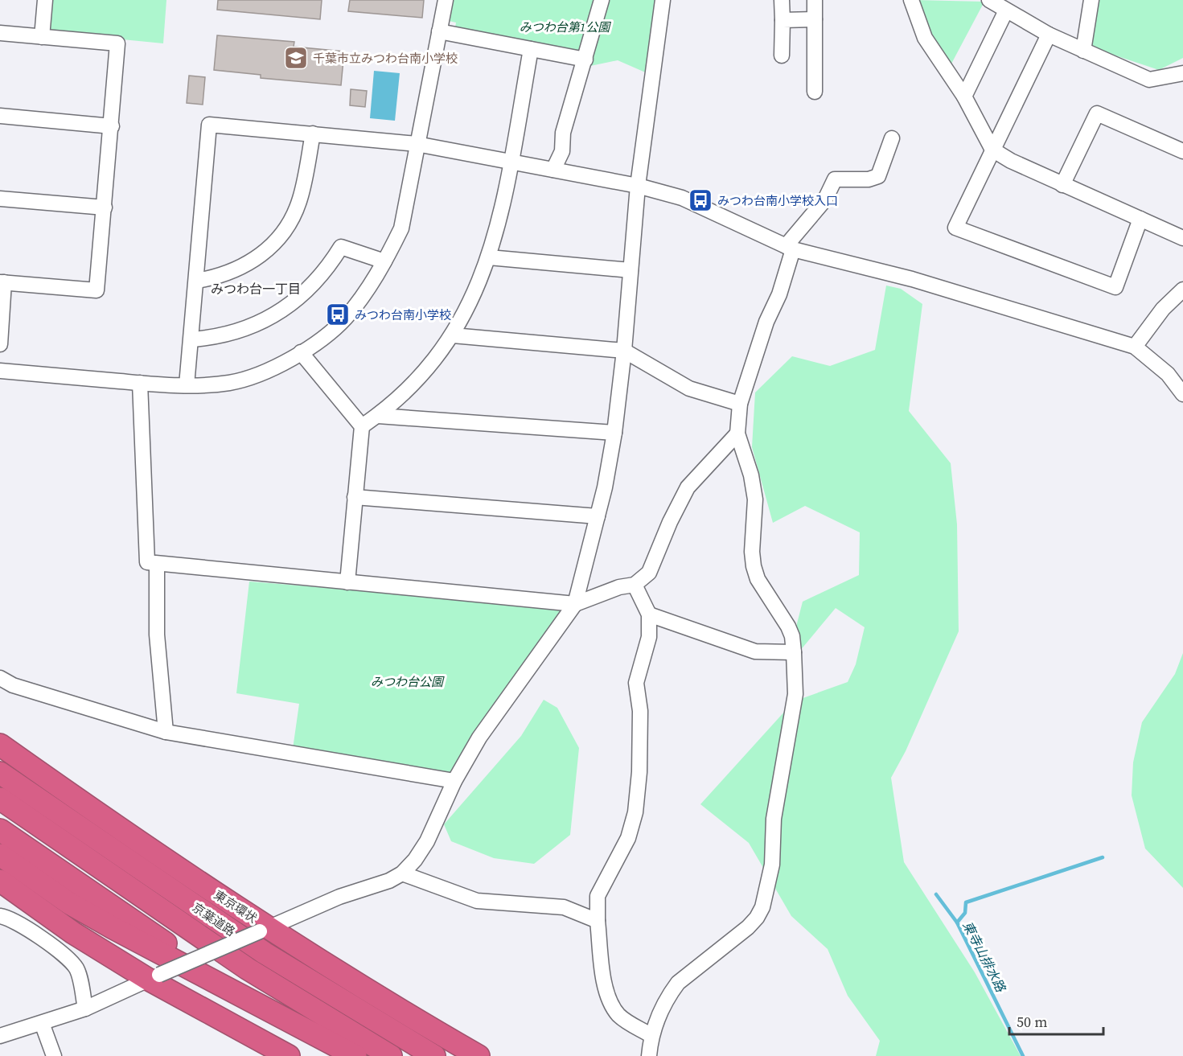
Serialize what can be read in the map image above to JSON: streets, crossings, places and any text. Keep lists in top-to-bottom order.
{
  "streets": {
    "highway": ["東京環状", "京葉道路"]
  },
  "districts": ["みつわ台一丁目"],
  "water": ["東寺山排水路"],
  "parks": ["みつわ台第1公園", "みつわ台公園"],
  "places": {
    "school or university": ["千葉市立みつわ台南小学校"],
    "bus stop": ["みつわ台南小学校入口", "みつわ台南小学校"]
  },
  "scale_bar": "50 m"
}
